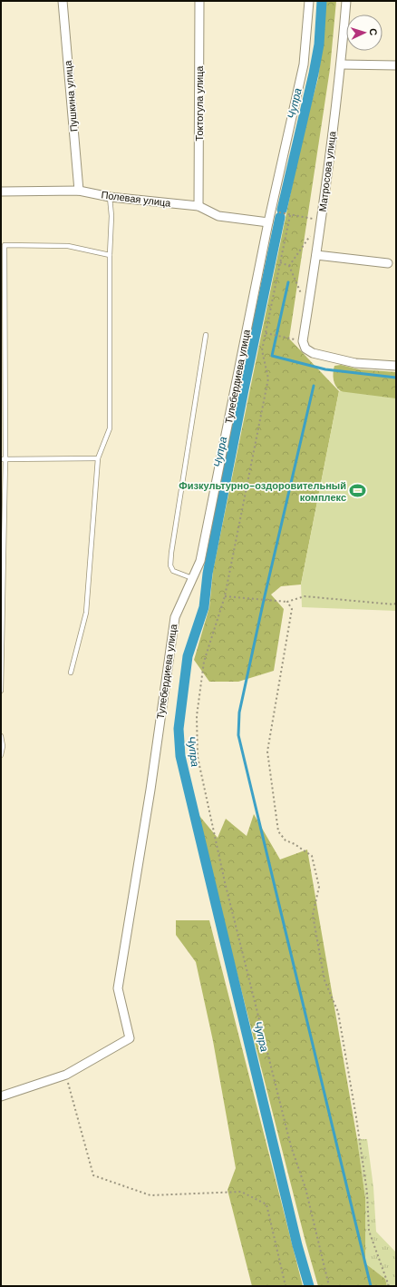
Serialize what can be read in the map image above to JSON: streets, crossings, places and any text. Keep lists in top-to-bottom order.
{
  "streets": {
    "street": [
      "Пушкина улица",
      "Токтогула улица",
      "Матросова улица",
      "Полевая улица",
      "Тулебердиева улица"
    ]
  },
  "crossings": [
    ["Пушкина улица", "Полевая улица"],
    ["Токтогула улица", "Полевая улица"],
    ["Полевая улица", "Тулебердиева улица"]
  ],
  "water": ["Чупра"],
  "places": {
    "sports": ["Физкультурно-оздоровительный комплекс"]
  },
  "north": "right"
}
